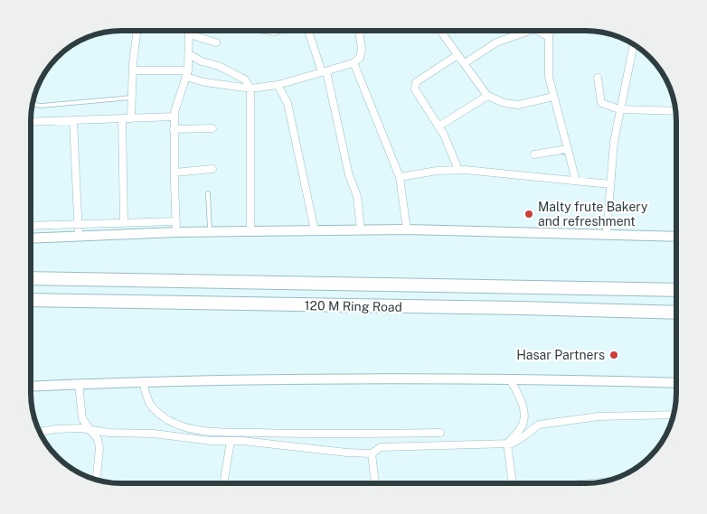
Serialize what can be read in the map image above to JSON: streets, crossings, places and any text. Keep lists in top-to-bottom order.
{
  "streets": {
    "highway": ["120 M Ring Road"]
  },
  "places": ["Malty frute Bakery and refreshment", "Hasar Partners"]
}
